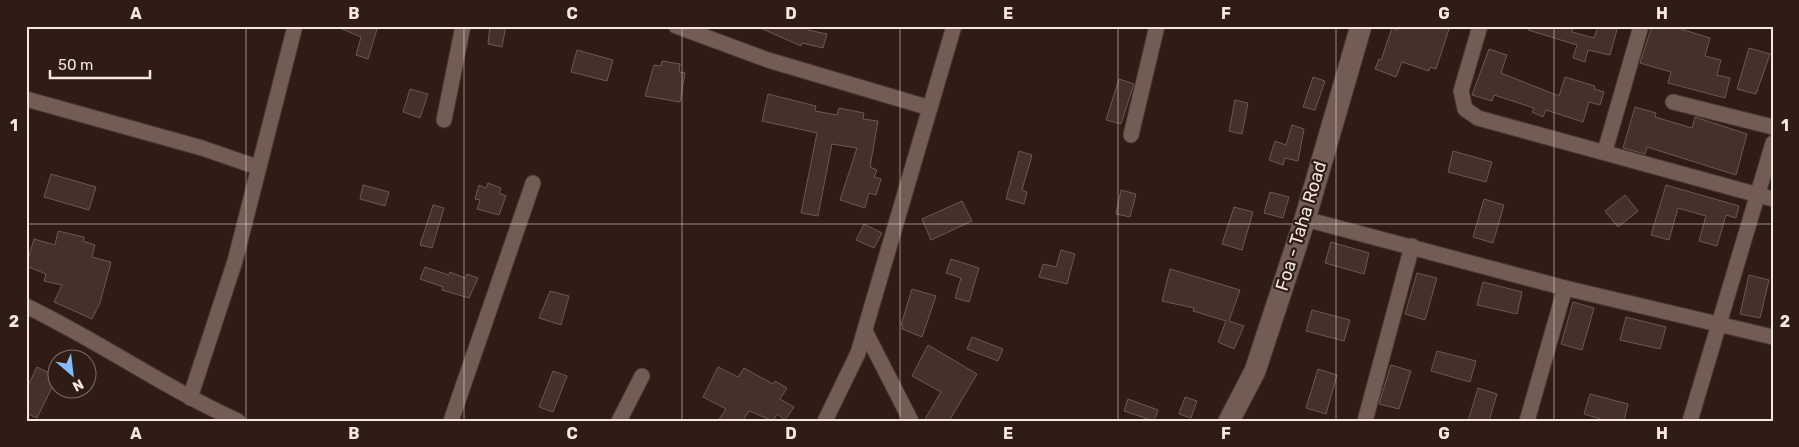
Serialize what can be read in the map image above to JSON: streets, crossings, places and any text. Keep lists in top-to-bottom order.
{
  "streets": {
    "street": ["Foa - Taha Road"]
  },
  "scale_bar": "50 m",
  "north": "bottom right",
  "grid": {
    "columns": [
      "A",
      "B",
      "C",
      "D",
      "E",
      "F",
      "G",
      "H"
    ],
    "rows": ["1", "2"]
  }
}
